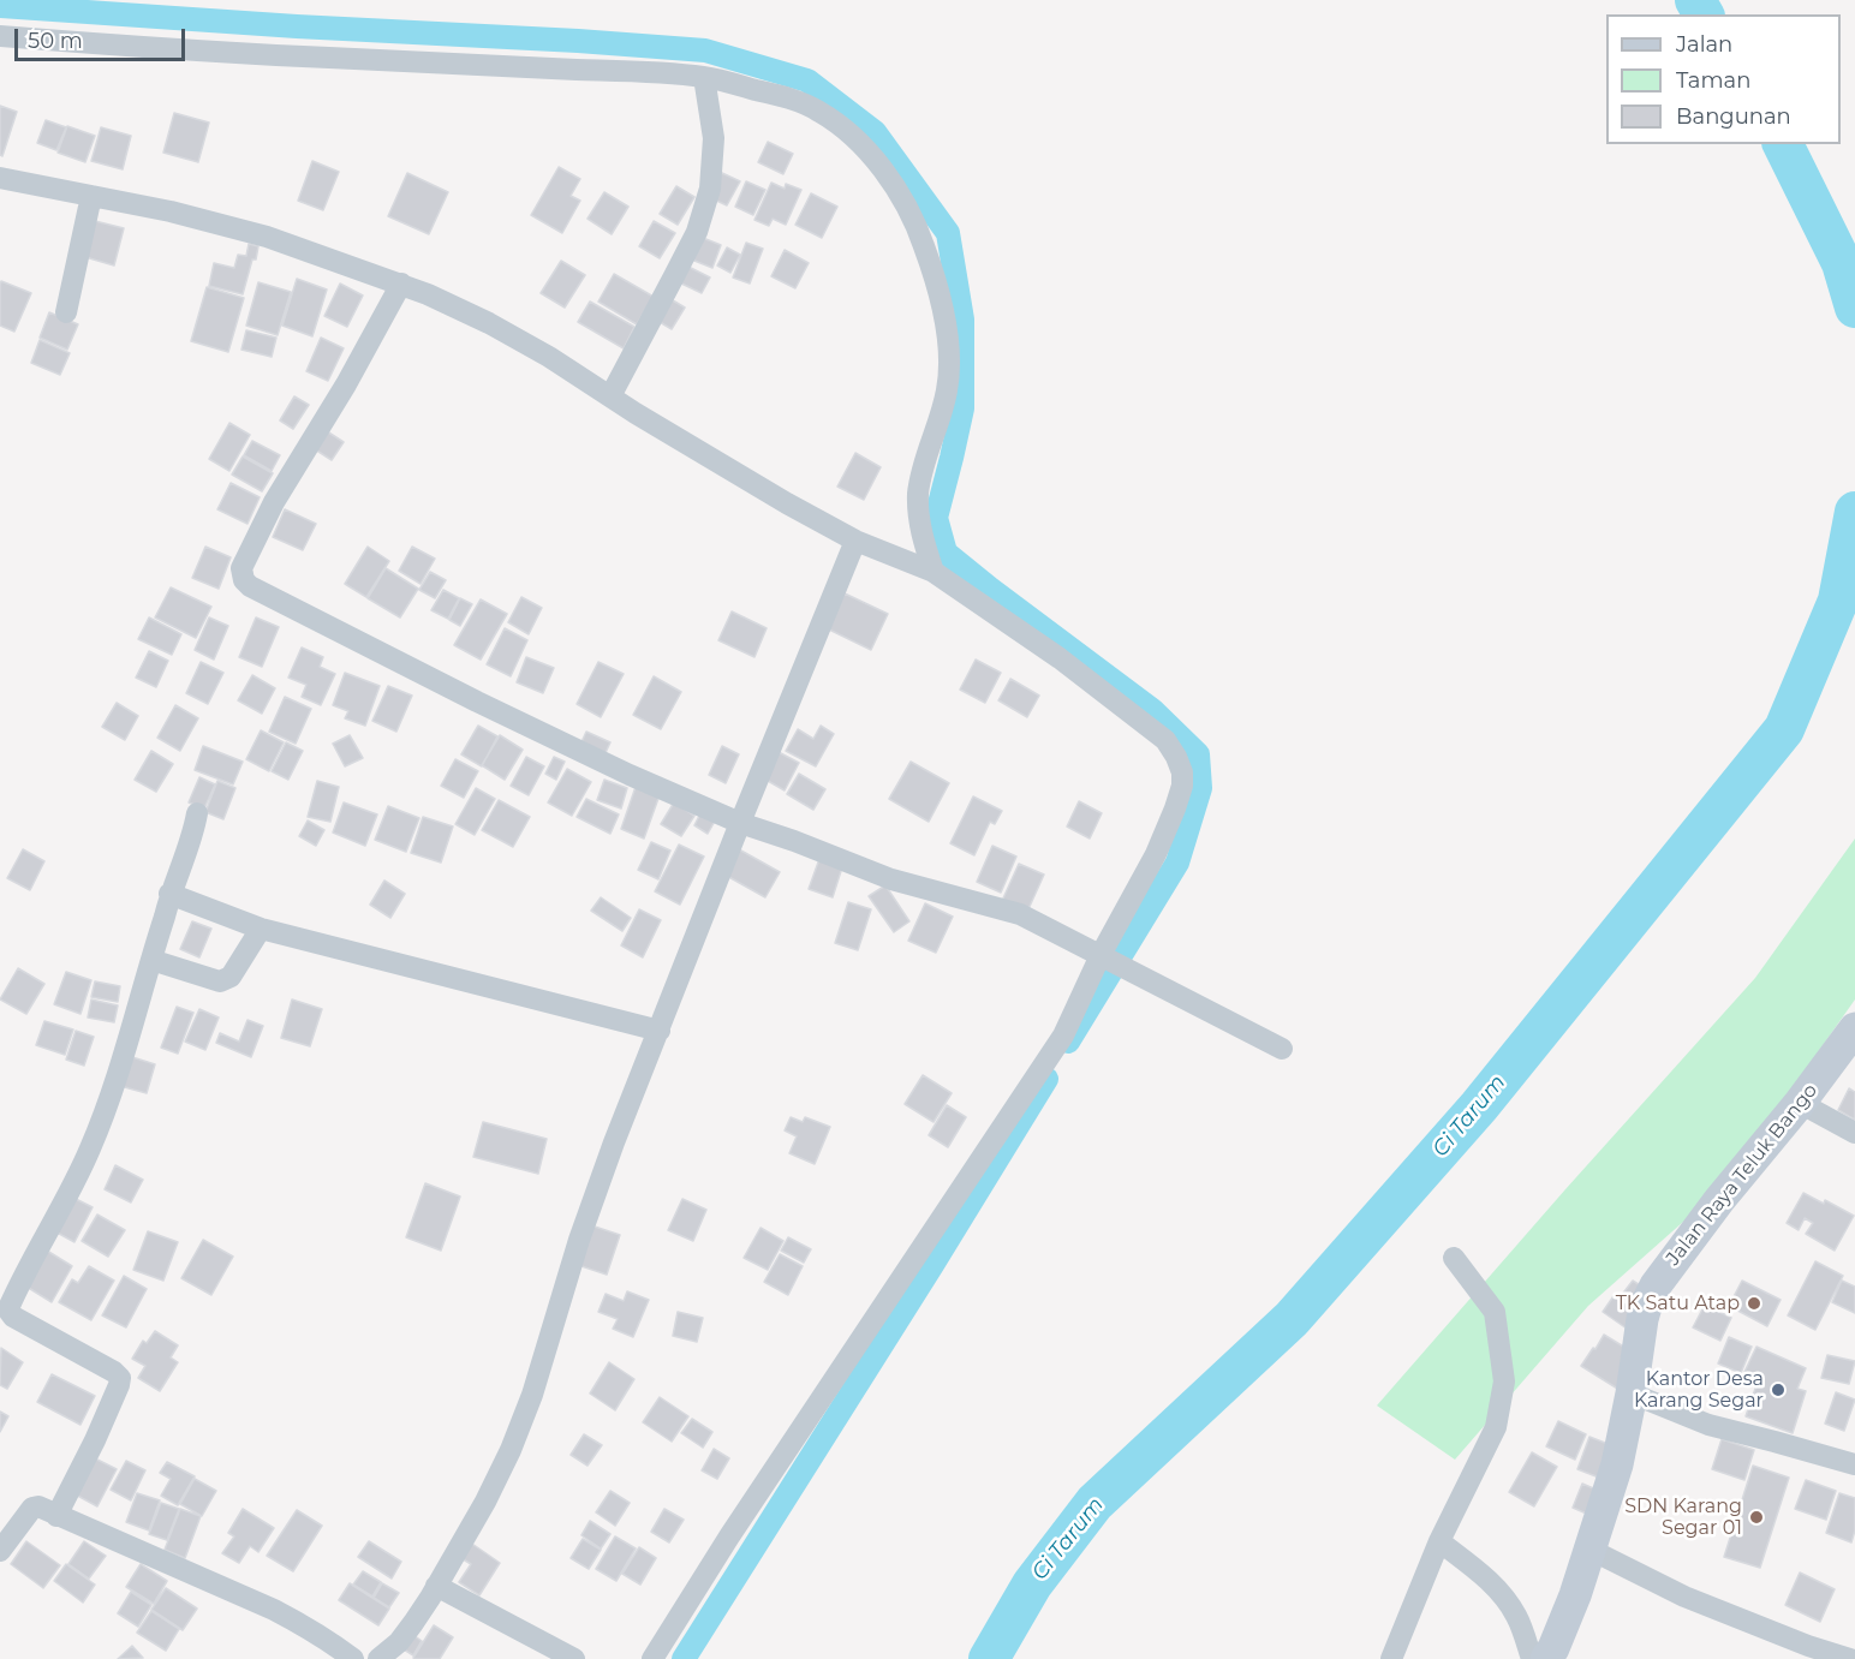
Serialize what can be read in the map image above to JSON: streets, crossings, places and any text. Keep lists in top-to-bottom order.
{
  "streets": {
    "main road": ["Jalan Raya Teluk Bango"]
  },
  "water": ["Ci Tarum"],
  "places": ["TK Satu Atap", "Kantor Desa Karang Segar", "SDN Karang Segar 01"],
  "legend": ["Jalan", "Taman", "Bangunan"],
  "scale_bar": "50 m"
}
